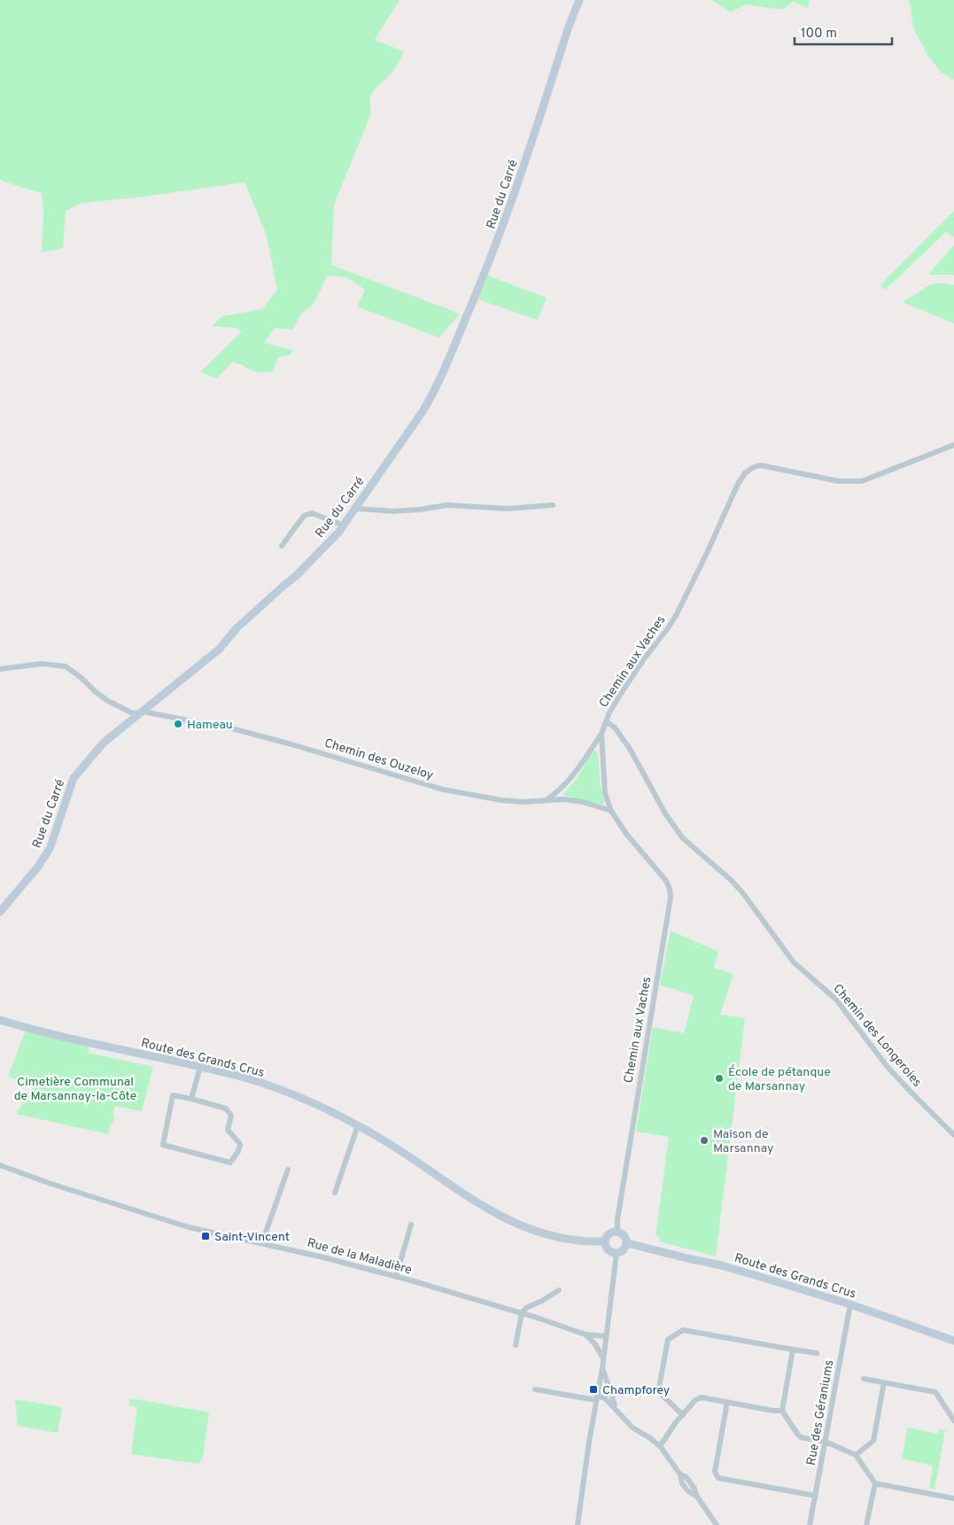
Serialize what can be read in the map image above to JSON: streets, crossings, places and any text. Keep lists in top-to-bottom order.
{
  "streets": {
    "main road": ["Rue du Carré", "Route des Grands Crus"],
    "street": [
      "Chemin aux Vaches",
      "Chemin des Ouzeloy",
      "Chemin des Longeroies",
      "Rue de la Maladière",
      "Rue des Géraniums"
    ]
  },
  "crossings": [
    ["Rue du Carré", "Chemin des Ouzeloy"],
    ["Chemin aux Vaches", "Chemin des Ouzeloy"],
    ["Chemin aux Vaches", "Chemin des Longeroies"],
    ["Chemin aux Vaches", "Route des Grands Crus"],
    ["Route des Grands Crus", "Rue des Géraniums"]
  ],
  "parks": ["Cimetière Communal de Marsannay-la-Côte"],
  "places": {
    "other": ["Hameau", "École de pétanque de Marsannay", "Maison de Marsannay"],
    "transit": ["Saint-Vincent", "Champforey"]
  },
  "scale_bar": "100 m"
}
